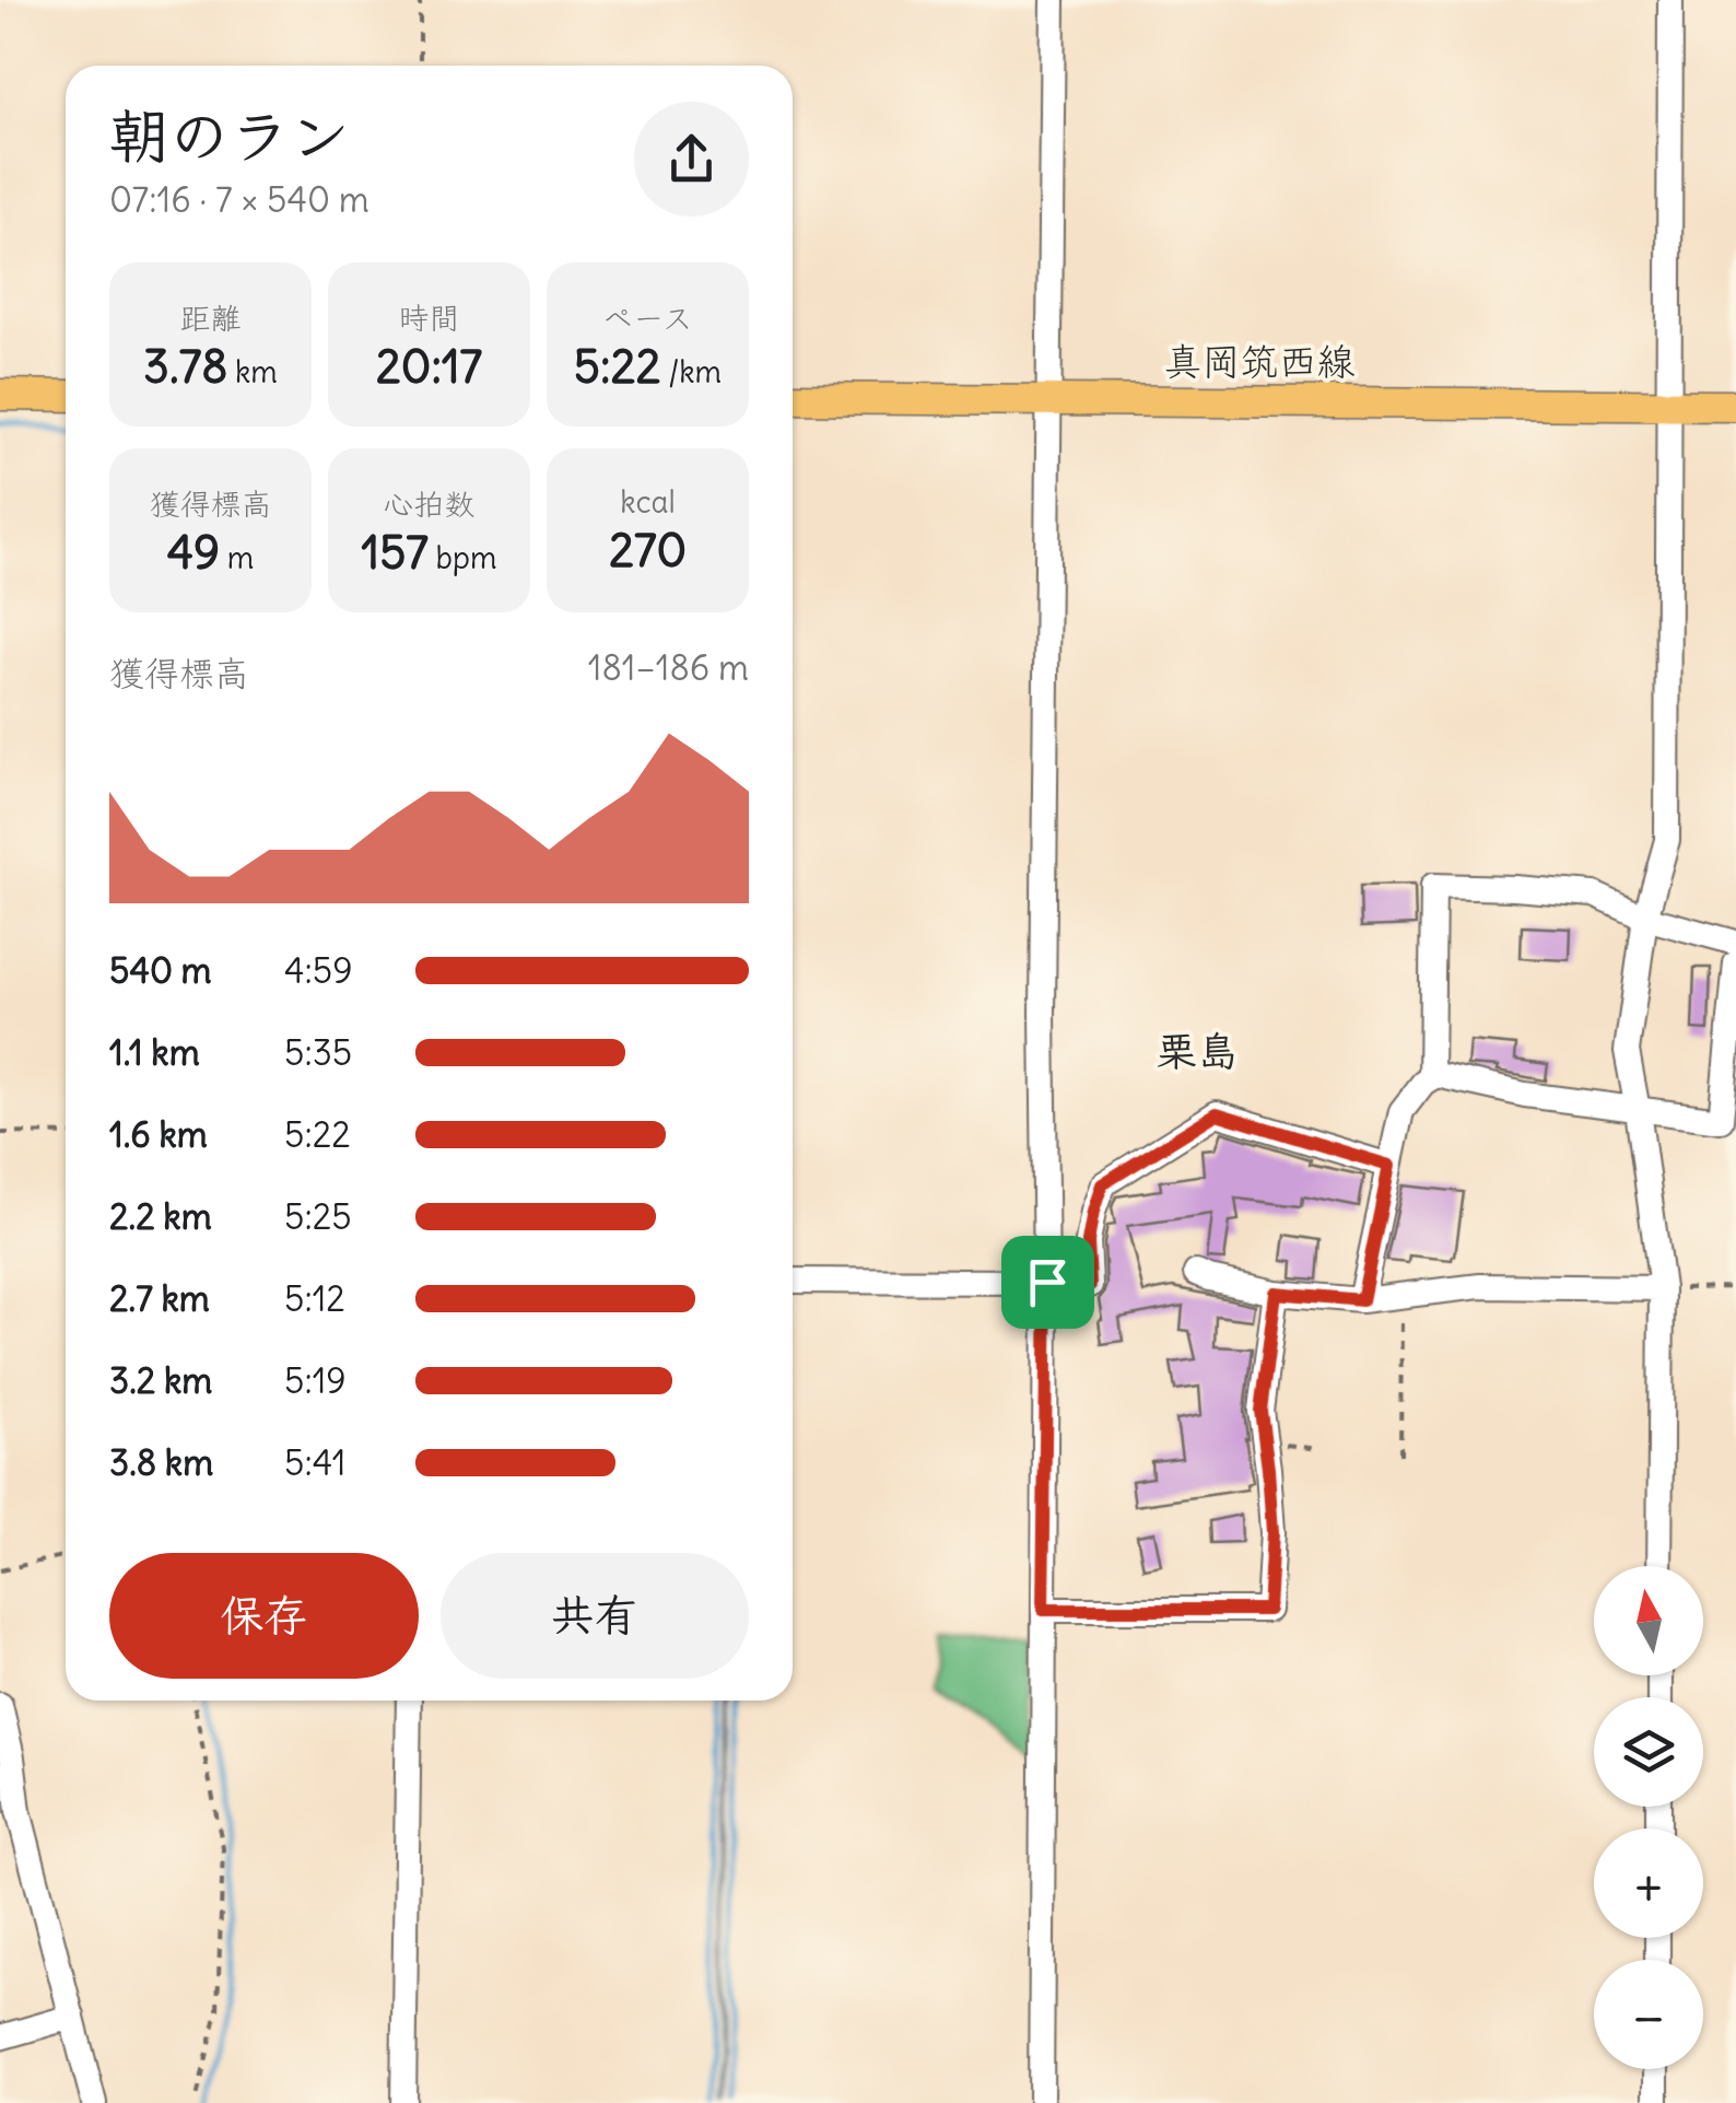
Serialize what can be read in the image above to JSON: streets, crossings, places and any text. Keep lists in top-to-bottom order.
{
  "streets": {
    "main road": ["真岡筑西線"]
  },
  "districts": ["栗島"],
  "north": "top",
  "page": {
    "heading": ["朝のラン", "07:16 · 7 × 540 m"],
    "stats": [
      ["距離", "3.78 km"],
      ["時間", "20:17"],
      ["ペース", "5:22 /km"],
      ["獲得標高", "49 m"],
      ["心拍数", "157 bpm"],
      ["kcal", "270"]
    ],
    "chart": ["獲得標高", "181–186 m"],
    "list": [
      {
        "name": "540 m",
        "note": "4:59"
      },
      {
        "name": "1.1 km",
        "note": "5:35"
      },
      {
        "name": "1.6 km",
        "note": "5:22"
      },
      {
        "name": "2.2 km",
        "note": "5:25"
      },
      {
        "name": "2.7 km",
        "note": "5:12"
      },
      {
        "name": "3.2 km",
        "note": "5:19"
      },
      {
        "name": "3.8 km",
        "note": "5:41"
      }
    ],
    "buttons": ["保存", "共有"],
    "map_buttons": ["+", "−"]
  }
}
